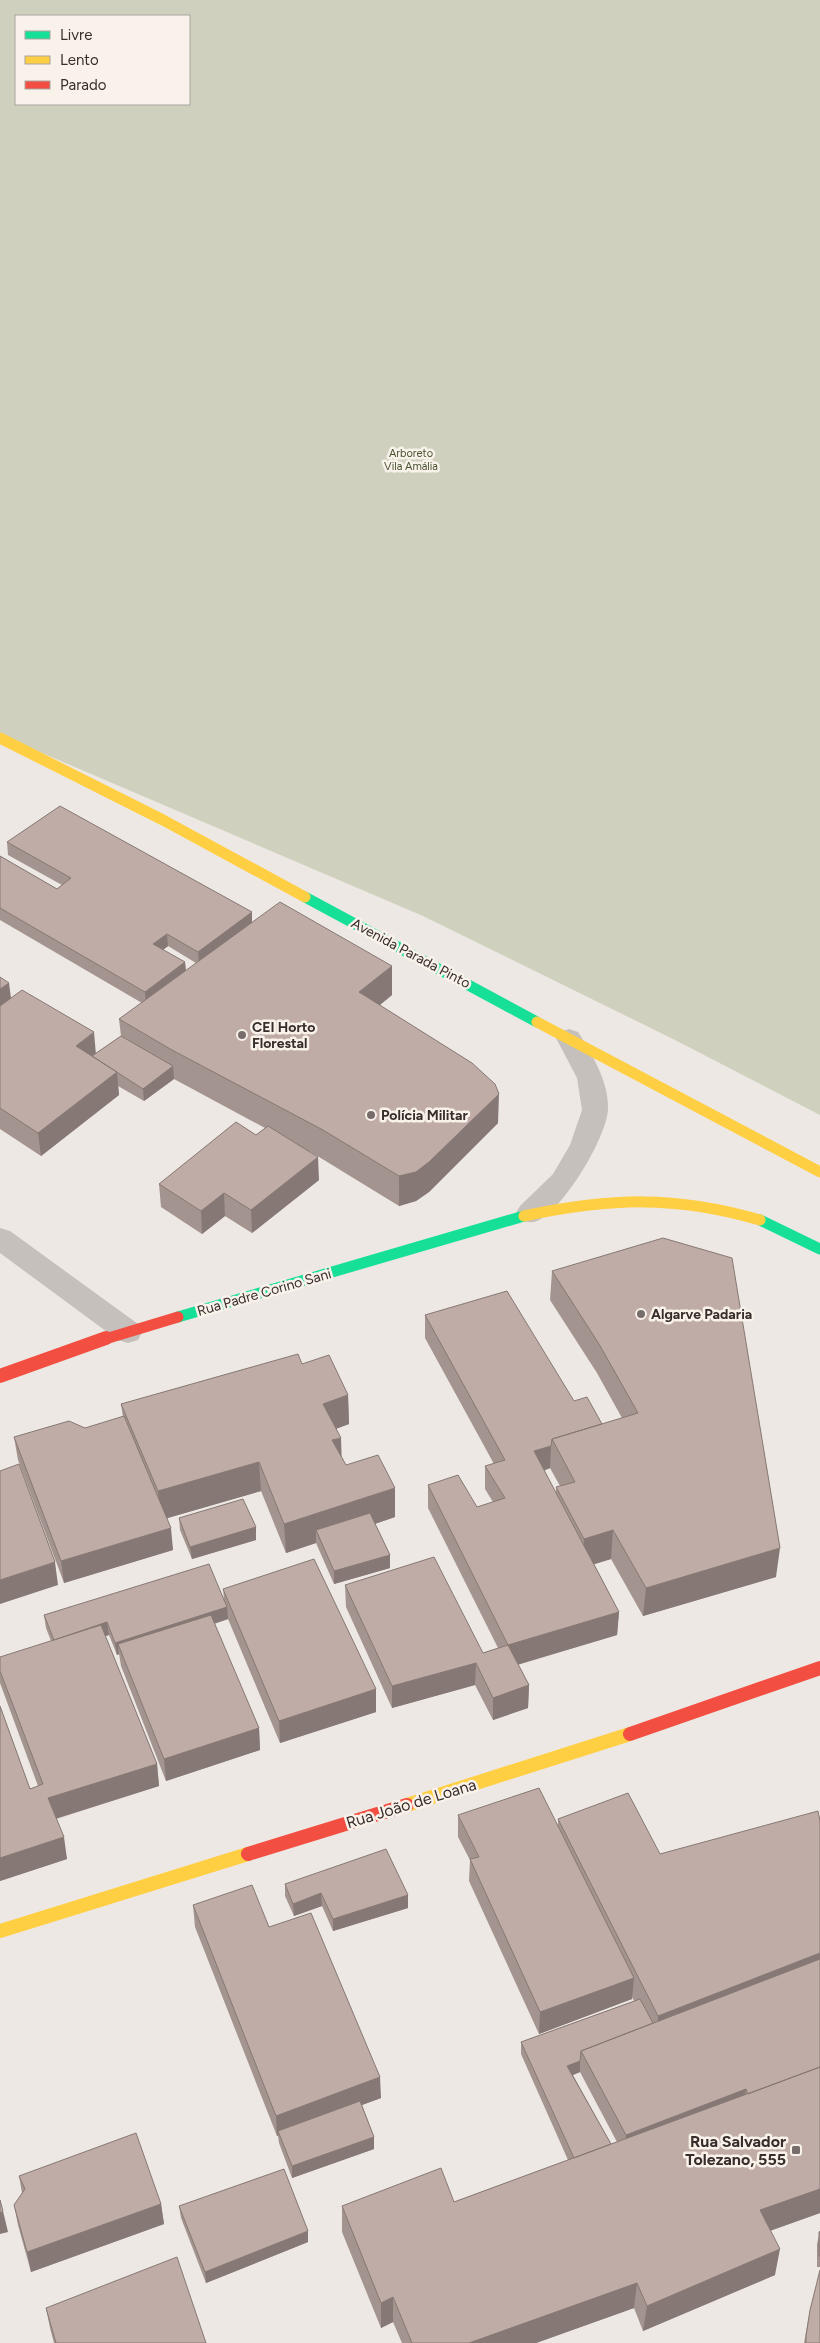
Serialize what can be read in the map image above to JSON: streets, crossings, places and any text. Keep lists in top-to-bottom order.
{
  "streets": {
    "street": ["Avenida Parada Pinto", "Rua Padre Corino Sani", "Rua João de Loana"]
  },
  "parks": ["Arboreto Vila Amália"],
  "places": {
    "other": ["CEI Horto Florestal", "Polícia Militar", "Algarve Padaria"],
    "transit": ["Rua Salvador Tolezano, 555"]
  },
  "legend": ["Livre", "Lento", "Parado"]
}
